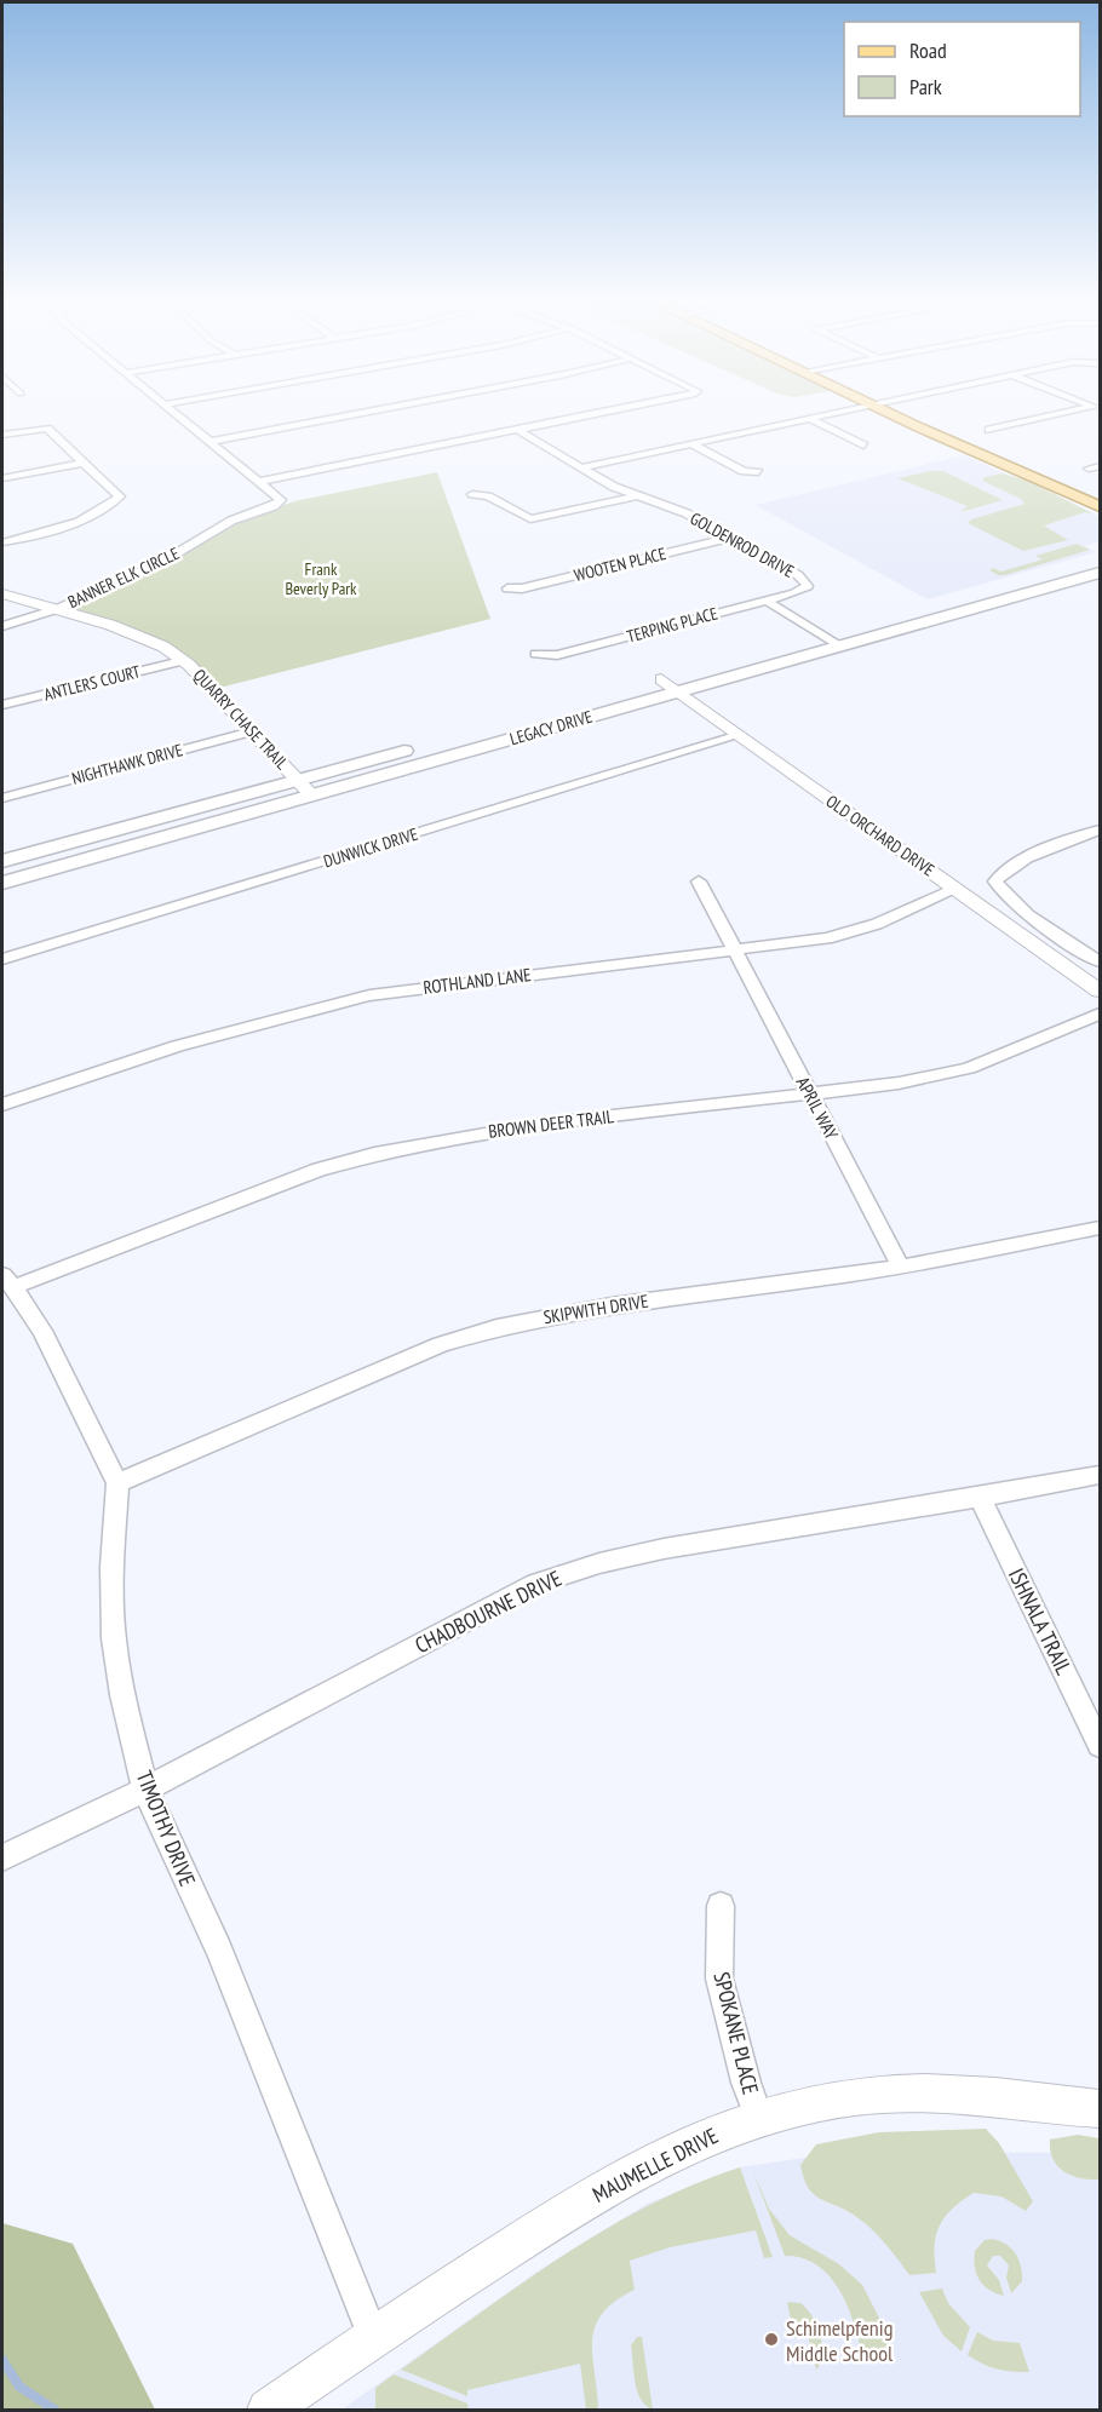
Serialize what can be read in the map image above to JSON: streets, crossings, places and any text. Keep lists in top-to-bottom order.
{
  "streets": {
    "main road": ["LEGACY DRIVE"],
    "street": [
      "GOLDENROD DRIVE",
      "WOOTEN PLACE",
      "BANNER ELK CIRCLE",
      "TERPING PLACE",
      "ANTLERS COURT",
      "QUARRY CHASE TRAIL",
      "NIGHTHAWK DRIVE",
      "OLD ORCHARD DRIVE",
      "DUNWICK DRIVE",
      "ROTHLAND LANE",
      "APRIL WAY",
      "BROWN DEER TRAIL",
      "SKIPWITH DRIVE",
      "CHADBOURNE DRIVE",
      "ISHNALA TRAIL",
      "TIMOTHY DRIVE",
      "SPOKANE PLACE",
      "MAUMELLE DRIVE"
    ]
  },
  "crossings": [
    ["GOLDENROD DRIVE", "WOOTEN PLACE"],
    ["GOLDENROD DRIVE", "TERPING PLACE"],
    ["BANNER ELK CIRCLE", "QUARRY CHASE TRAIL"],
    ["ANTLERS COURT", "QUARRY CHASE TRAIL"],
    ["QUARRY CHASE TRAIL", "LEGACY DRIVE"],
    ["QUARRY CHASE TRAIL", "NIGHTHAWK DRIVE"],
    ["LEGACY DRIVE", "OLD ORCHARD DRIVE"],
    ["OLD ORCHARD DRIVE", "DUNWICK DRIVE"],
    ["OLD ORCHARD DRIVE", "ROTHLAND LANE"],
    ["ROTHLAND LANE", "APRIL WAY"],
    ["APRIL WAY", "BROWN DEER TRAIL"],
    ["APRIL WAY", "SKIPWITH DRIVE"],
    ["SKIPWITH DRIVE", "TIMOTHY DRIVE"],
    ["CHADBOURNE DRIVE", "ISHNALA TRAIL"],
    ["CHADBOURNE DRIVE", "TIMOTHY DRIVE"],
    ["TIMOTHY DRIVE", "MAUMELLE DRIVE"],
    ["SPOKANE PLACE", "MAUMELLE DRIVE"]
  ],
  "parks": ["Frank Beverly Park"],
  "places": ["Schimelpfenig Middle School"],
  "legend": ["Road", "Park"]
}
